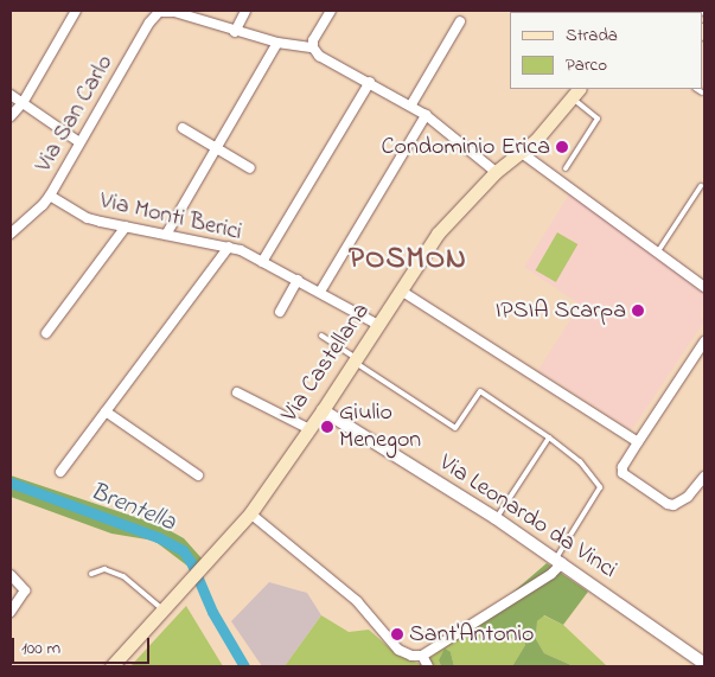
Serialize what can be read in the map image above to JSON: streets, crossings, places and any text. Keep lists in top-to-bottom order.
{
  "streets": {
    "main road": ["Via Castellana"],
    "street": ["Via San Carlo", "Via Monti Berici", "Via Leonardo da Vinci"]
  },
  "crossings": [
    ["Via San Carlo", "Via Monti Berici"],
    ["Via Monti Berici", "Via Castellana"],
    ["Via Castellana", "Via Leonardo da Vinci"]
  ],
  "districts": ["POSMON"],
  "water": ["Brentella"],
  "places": [
    "Condominio Erica",
    "IPSIA Scarpa",
    "Giulio Menegon",
    "Sant'Antonio"
  ],
  "legend": ["Strada", "Parco"],
  "scale_bar": "100 m"
}
